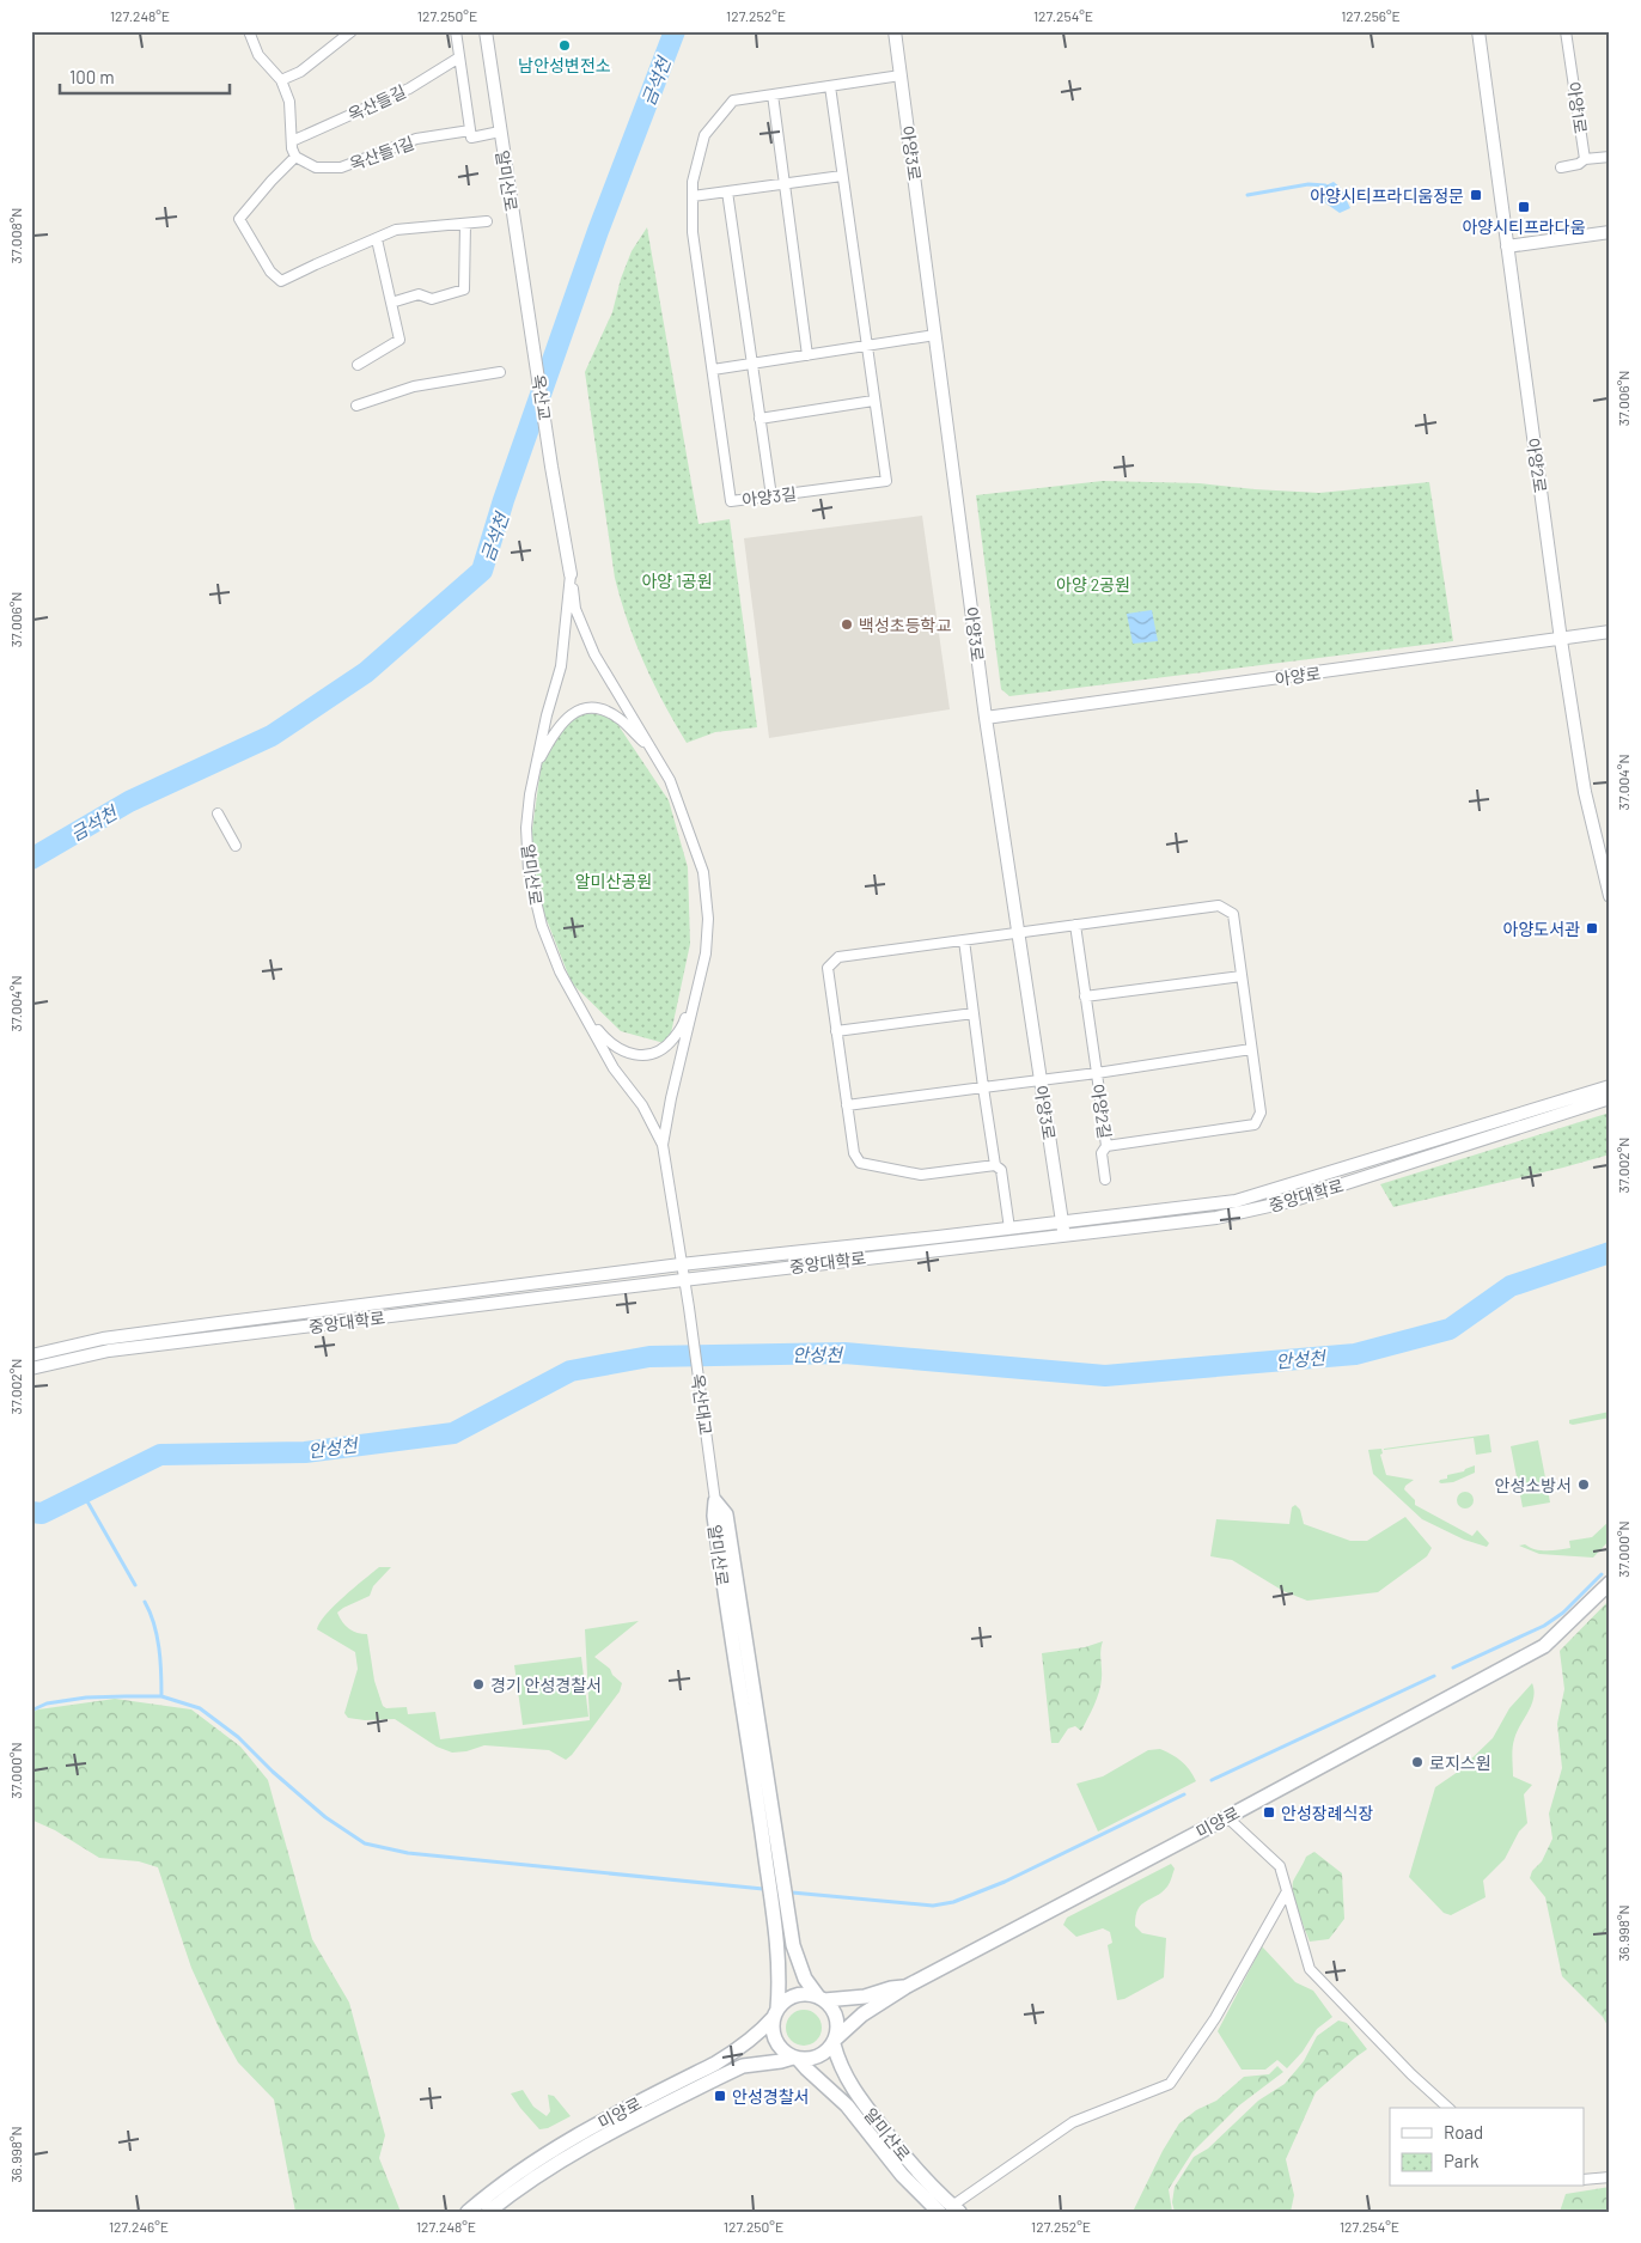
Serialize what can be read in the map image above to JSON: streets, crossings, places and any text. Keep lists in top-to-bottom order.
{
  "streets": {
    "main road": ["알미산로", "미양로"],
    "street": [
      "옥산들길",
      "아양1로",
      "옥산들1길",
      "아양3로",
      "옥산교",
      "아양2로",
      "아양3길",
      "아양로",
      "아양2길",
      "중앙대학로",
      "옥산대교"
    ]
  },
  "crossings": [
    ["옥산들1길", "알미산로"],
    ["아양3로", "아양3길"],
    ["아양3로", "아양로"],
    ["아양3로", "아양2길"],
    ["아양3로", "중앙대학로"],
    ["알미산로", "옥산교"],
    ["알미산로", "중앙대학로"],
    ["알미산로", "옥산대교"],
    ["알미산로", "미양로"],
    ["아양2로", "아양로"]
  ],
  "water": ["금석천", "안성천"],
  "parks": ["아양 1공원", "아양 2공원", "알미산공원"],
  "places": {
    "other": [
      "남안성변전소",
      "백성초등학교",
      "안성소방서",
      "경기 안성경찰서",
      "로지스원"
    ],
    "transit": [
      "아양시티프라디움정문",
      "아양시티프라다움",
      "아양도서관",
      "안성장례식장",
      "안성경찰서"
    ]
  },
  "legend": ["Road", "Park"],
  "scale_bar": "100 m",
  "coordinates": [
    "127.248°E",
    "127.250°E",
    "127.252°E",
    "127.254°E",
    "127.256°E",
    "37.008°N",
    "37.006°N",
    "37.004°N",
    "37.002°N",
    "37.000°N",
    "36.998°N",
    "127.246°E"
  ]
}
